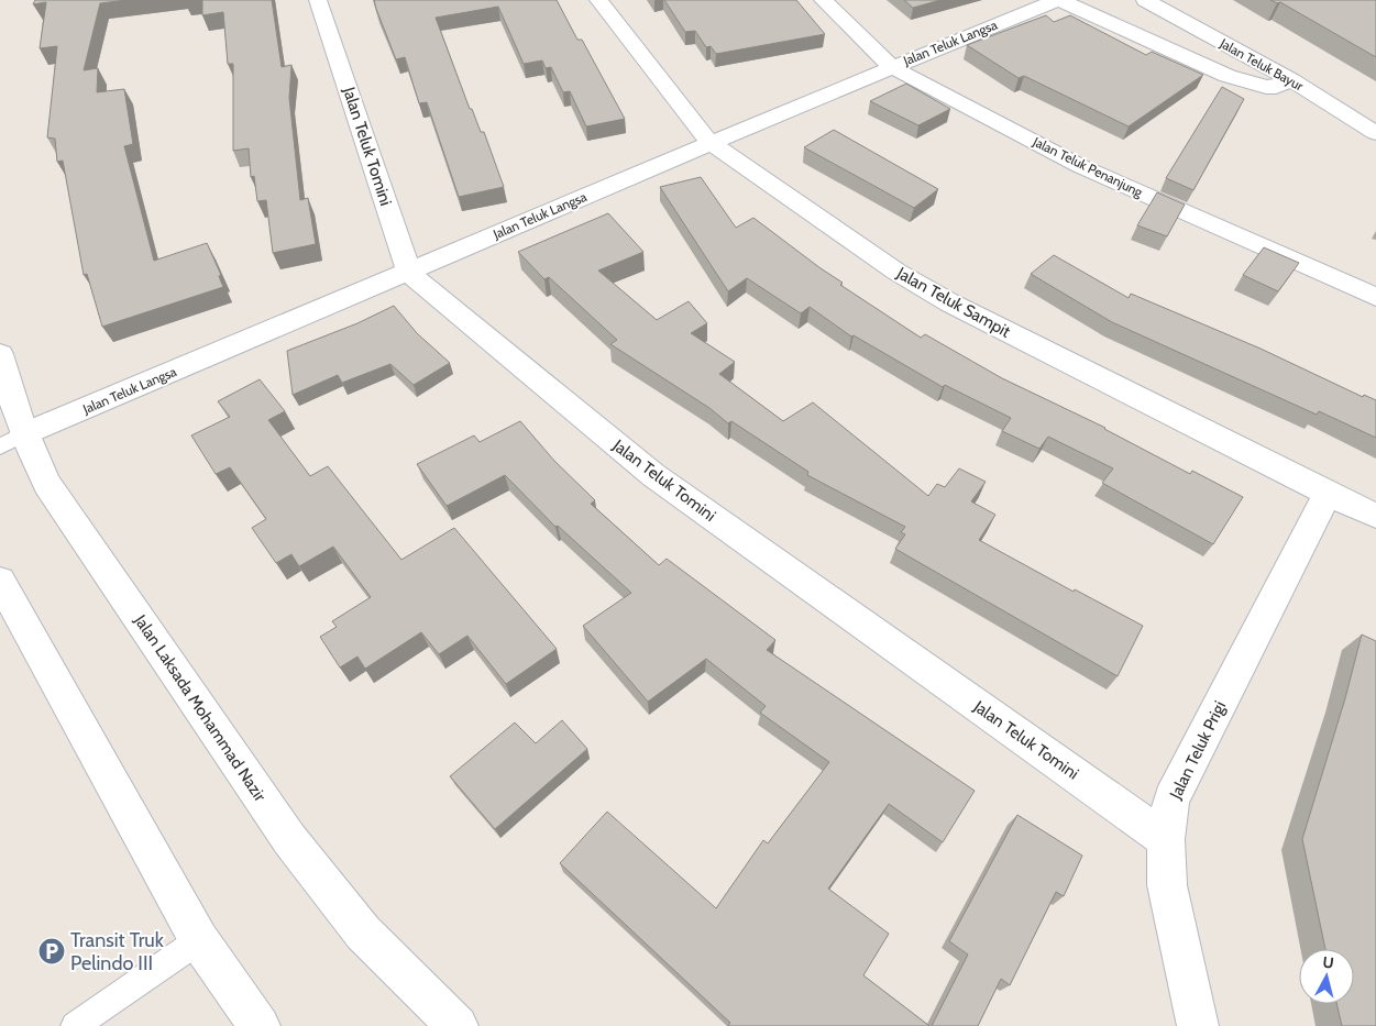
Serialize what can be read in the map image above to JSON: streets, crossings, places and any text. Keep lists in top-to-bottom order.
{
  "streets": {
    "street": [
      "Jalan Teluk Langsa",
      "Jalan Teluk Bayur",
      "Jalan Teluk Tomini",
      "Jalan Teluk Penanjung",
      "Jalan Teluk Sampit",
      "Jalan Laksada Mohammad Nazir",
      "Jalan Teluk Prigi"
    ]
  },
  "crossings": [
    ["Jalan Teluk Langsa", "Jalan Teluk Tomini"],
    ["Jalan Teluk Langsa", "Jalan Teluk Penanjung"],
    ["Jalan Teluk Langsa", "Jalan Teluk Sampit"],
    ["Jalan Teluk Langsa", "Jalan Laksada Mohammad Nazir"],
    ["Jalan Teluk Tomini", "Jalan Teluk Prigi"],
    ["Jalan Teluk Sampit", "Jalan Teluk Prigi"]
  ],
  "places": {
    "parking": ["Transit Truk Pelindo III"]
  },
  "north": "top"
}
